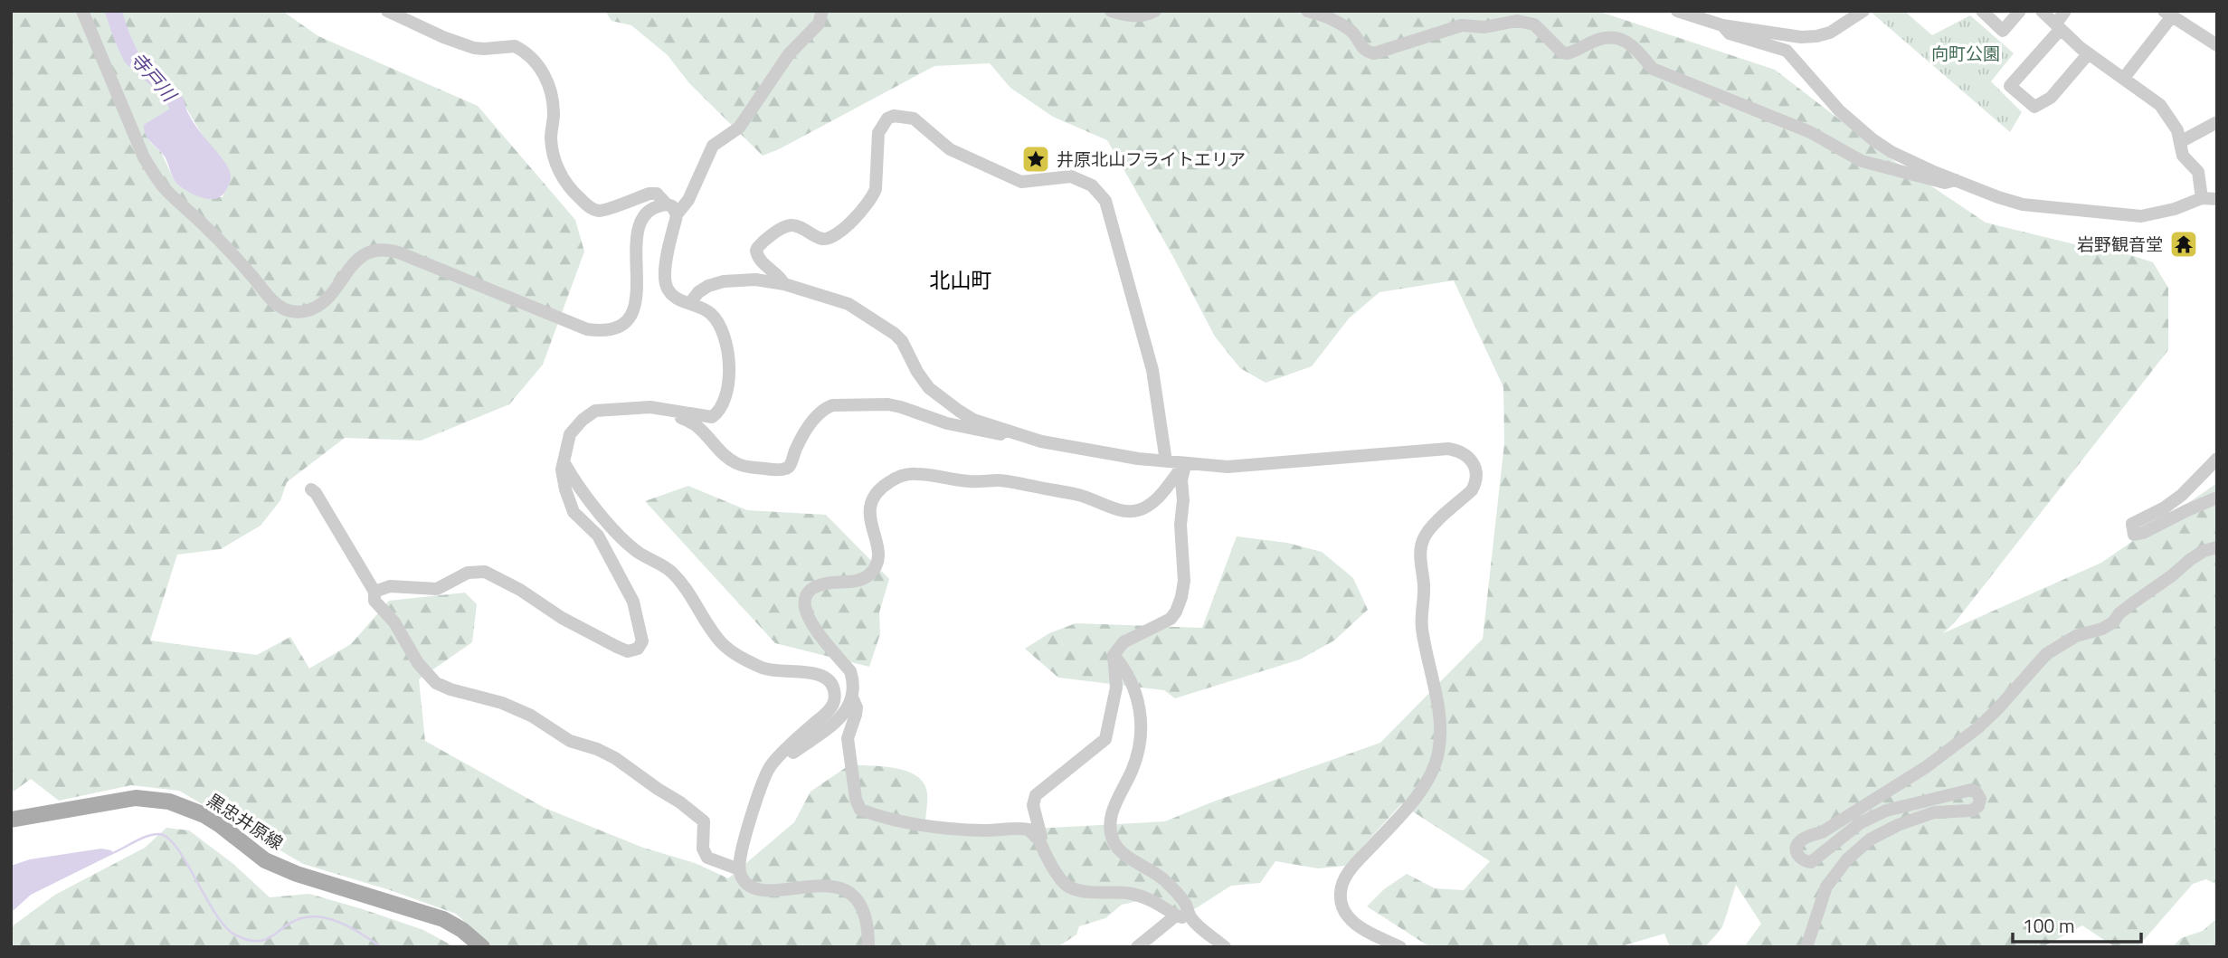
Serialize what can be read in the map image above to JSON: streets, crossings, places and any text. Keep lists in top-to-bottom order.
{
  "streets": {
    "main road": ["黒忠井原線"]
  },
  "districts": ["北山町"],
  "water": ["寺戸川"],
  "parks": ["向町公園"],
  "places": {
    "place": ["井原北山フライトエリア"],
    "temple": ["岩野観音堂"]
  },
  "scale_bar": "100 m"
}
